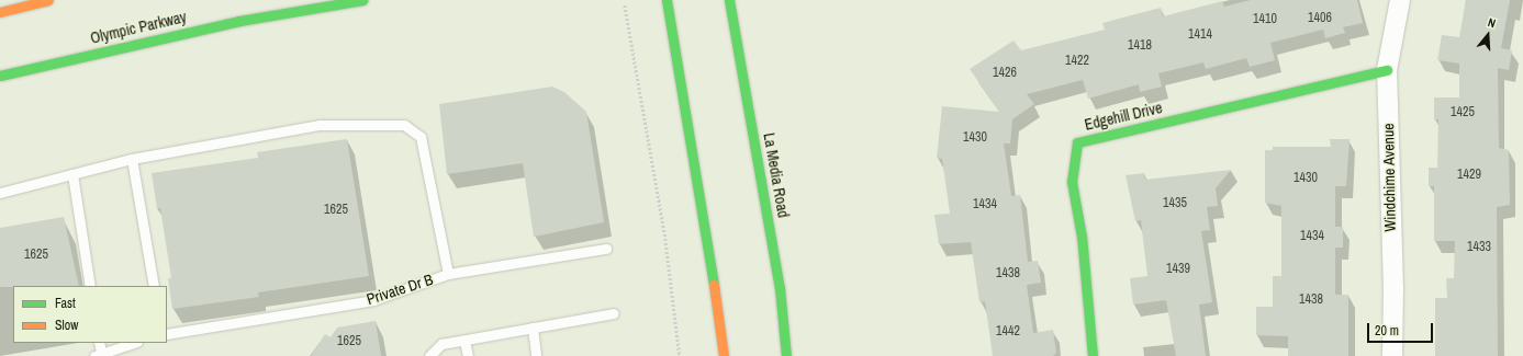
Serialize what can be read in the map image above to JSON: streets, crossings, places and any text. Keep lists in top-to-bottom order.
{
  "streets": {
    "main road": ["Olympic Parkway", "Edgehill Drive", "La Media Road"],
    "street": ["Windchime Avenue"],
    "lane": ["Private Dr B"]
  },
  "crossings": [
    ["Edgehill Drive", "Windchime Avenue"]
  ],
  "house_numbers": [
    "1406",
    "1410",
    "1414",
    "1418",
    "1422",
    "1426",
    "1425",
    "1430",
    "1429",
    "1430",
    "1435",
    "1434",
    "1625",
    "1434",
    "1433",
    "1625",
    "1439",
    "1438",
    "1438",
    "1442",
    "1625"
  ],
  "legend": ["Fast", "Slow"],
  "scale_bar": "20 m",
  "north": "top"
}
